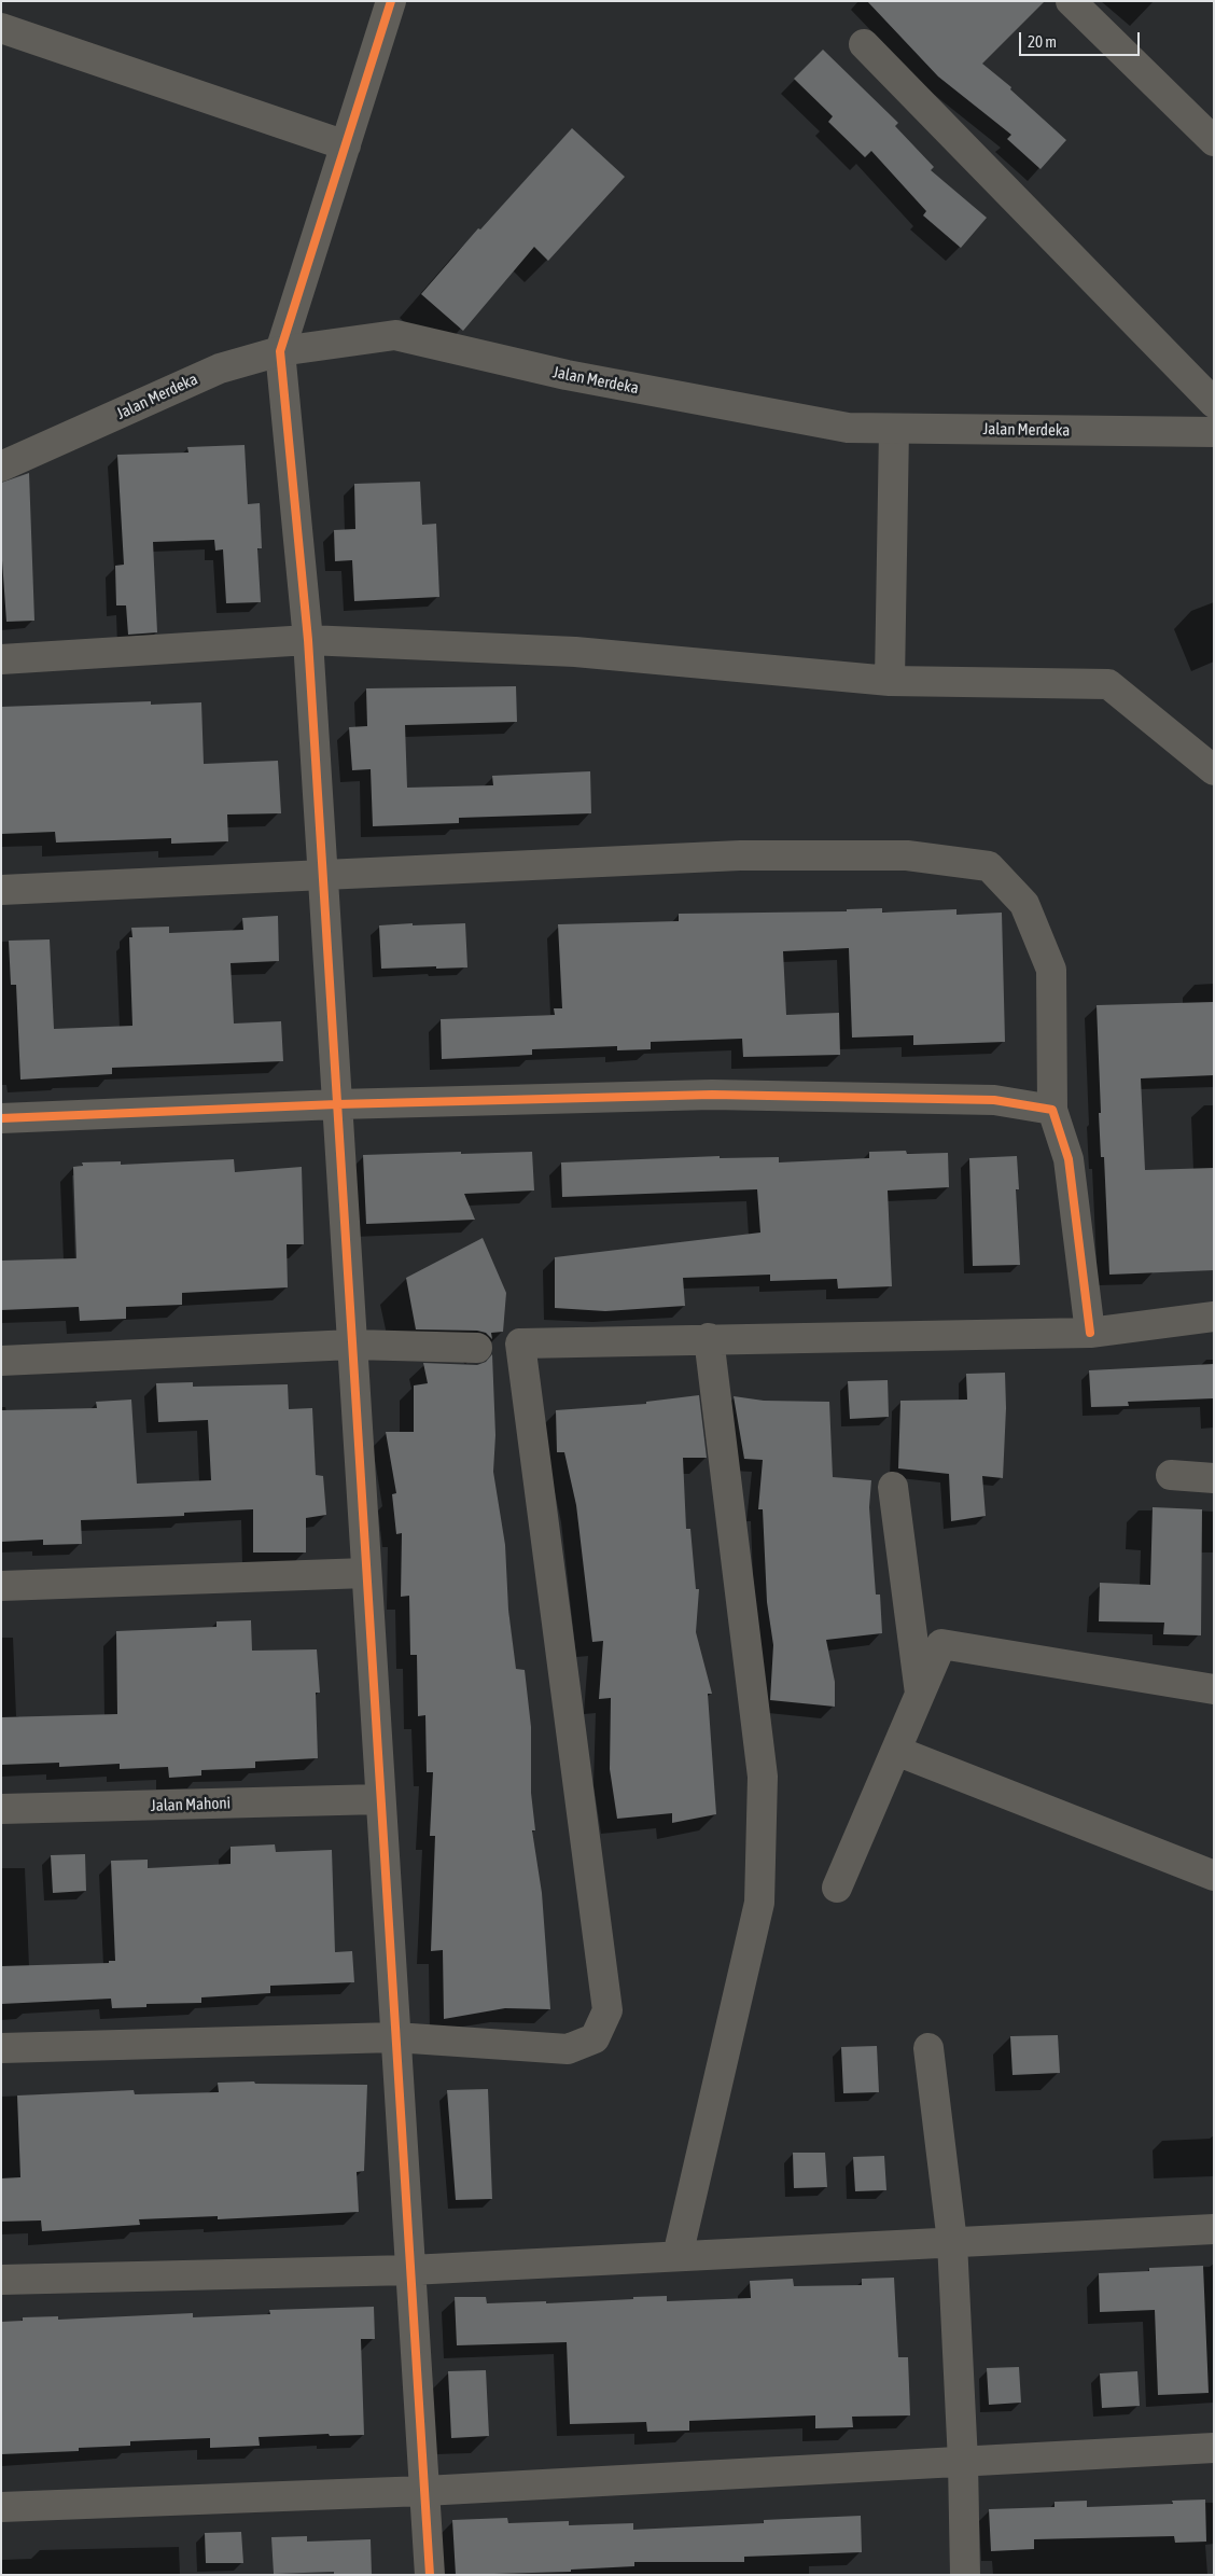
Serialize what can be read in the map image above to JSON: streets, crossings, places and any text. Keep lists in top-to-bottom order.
{
  "streets": {
    "street": ["Jalan Merdeka", "Jalan Mahoni"]
  },
  "scale_bar": "20 m"
}
